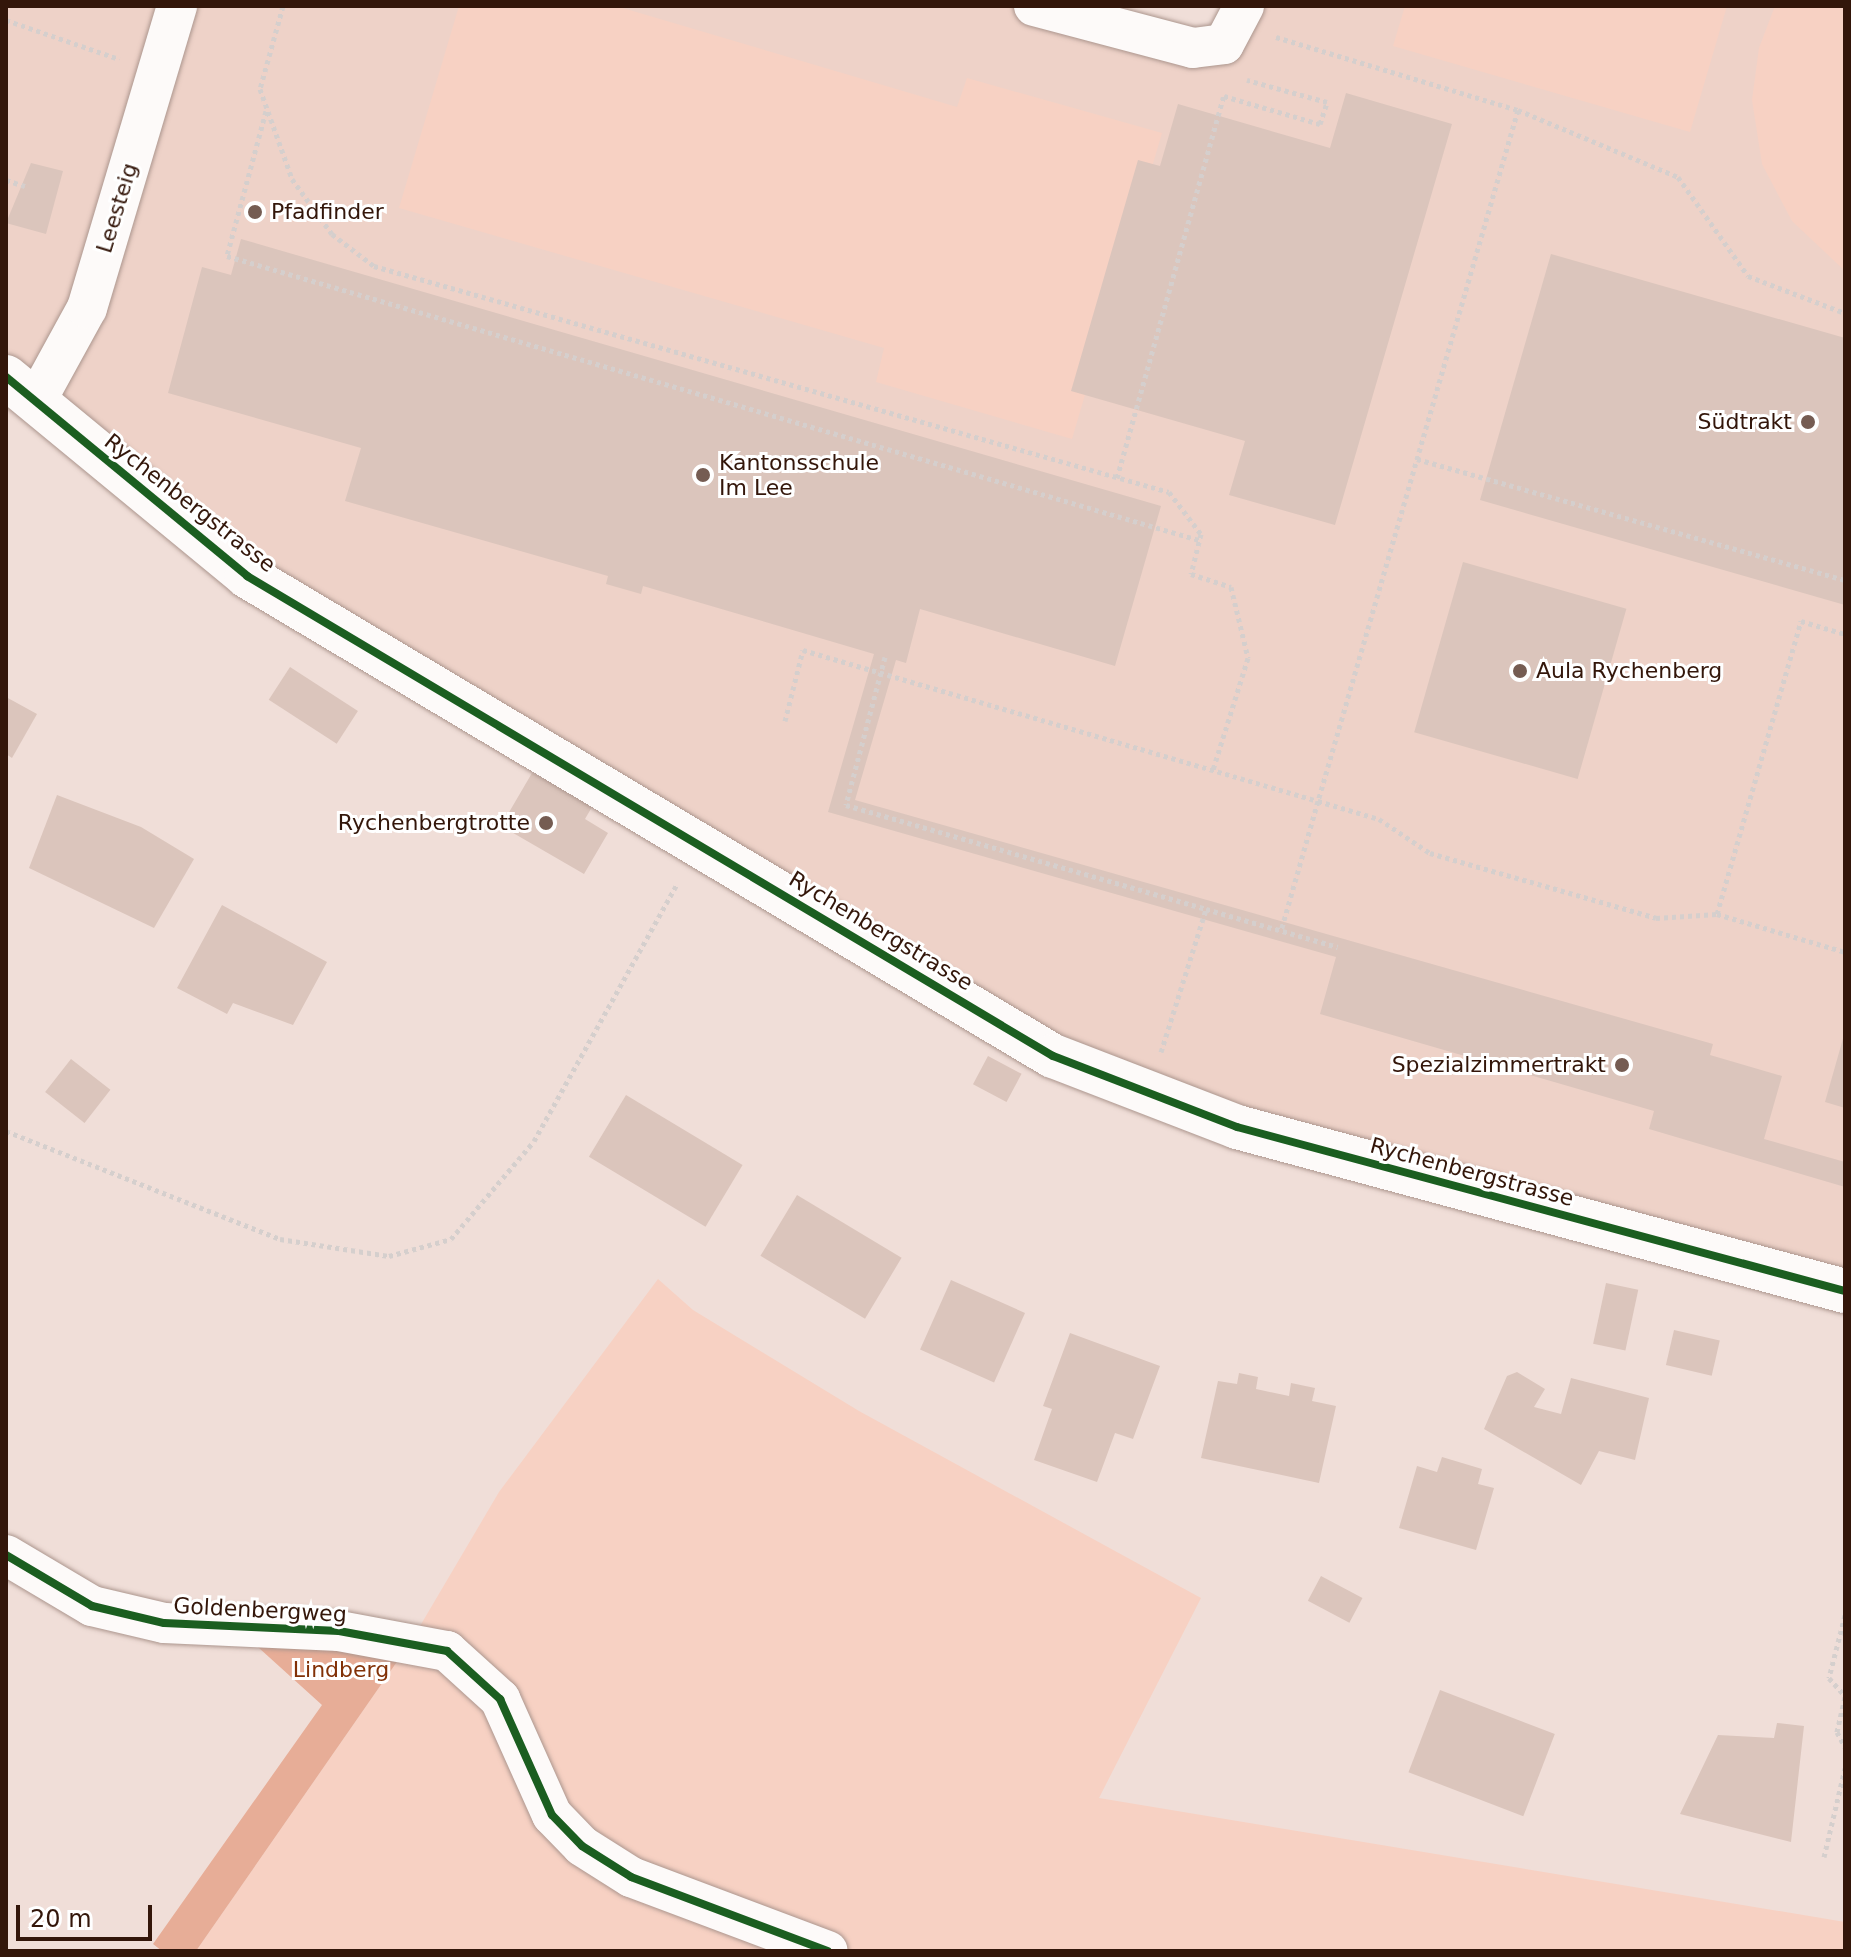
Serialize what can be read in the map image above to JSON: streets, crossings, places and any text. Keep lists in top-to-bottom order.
{
  "streets": {
    "street": ["Leesteig", "Rychenbergstrasse", "Goldenbergweg"]
  },
  "crossings": [
    ["Leesteig", "Rychenbergstrasse"]
  ],
  "parks": ["Lindberg"],
  "places": [
    "Pfadfinder",
    "Südtrakt",
    "Kantonsschule Im Lee",
    "Aula Rychenberg",
    "Rychenbergtrotte",
    "Spezialzimmertrakt"
  ],
  "scale_bar": "20 m"
}
